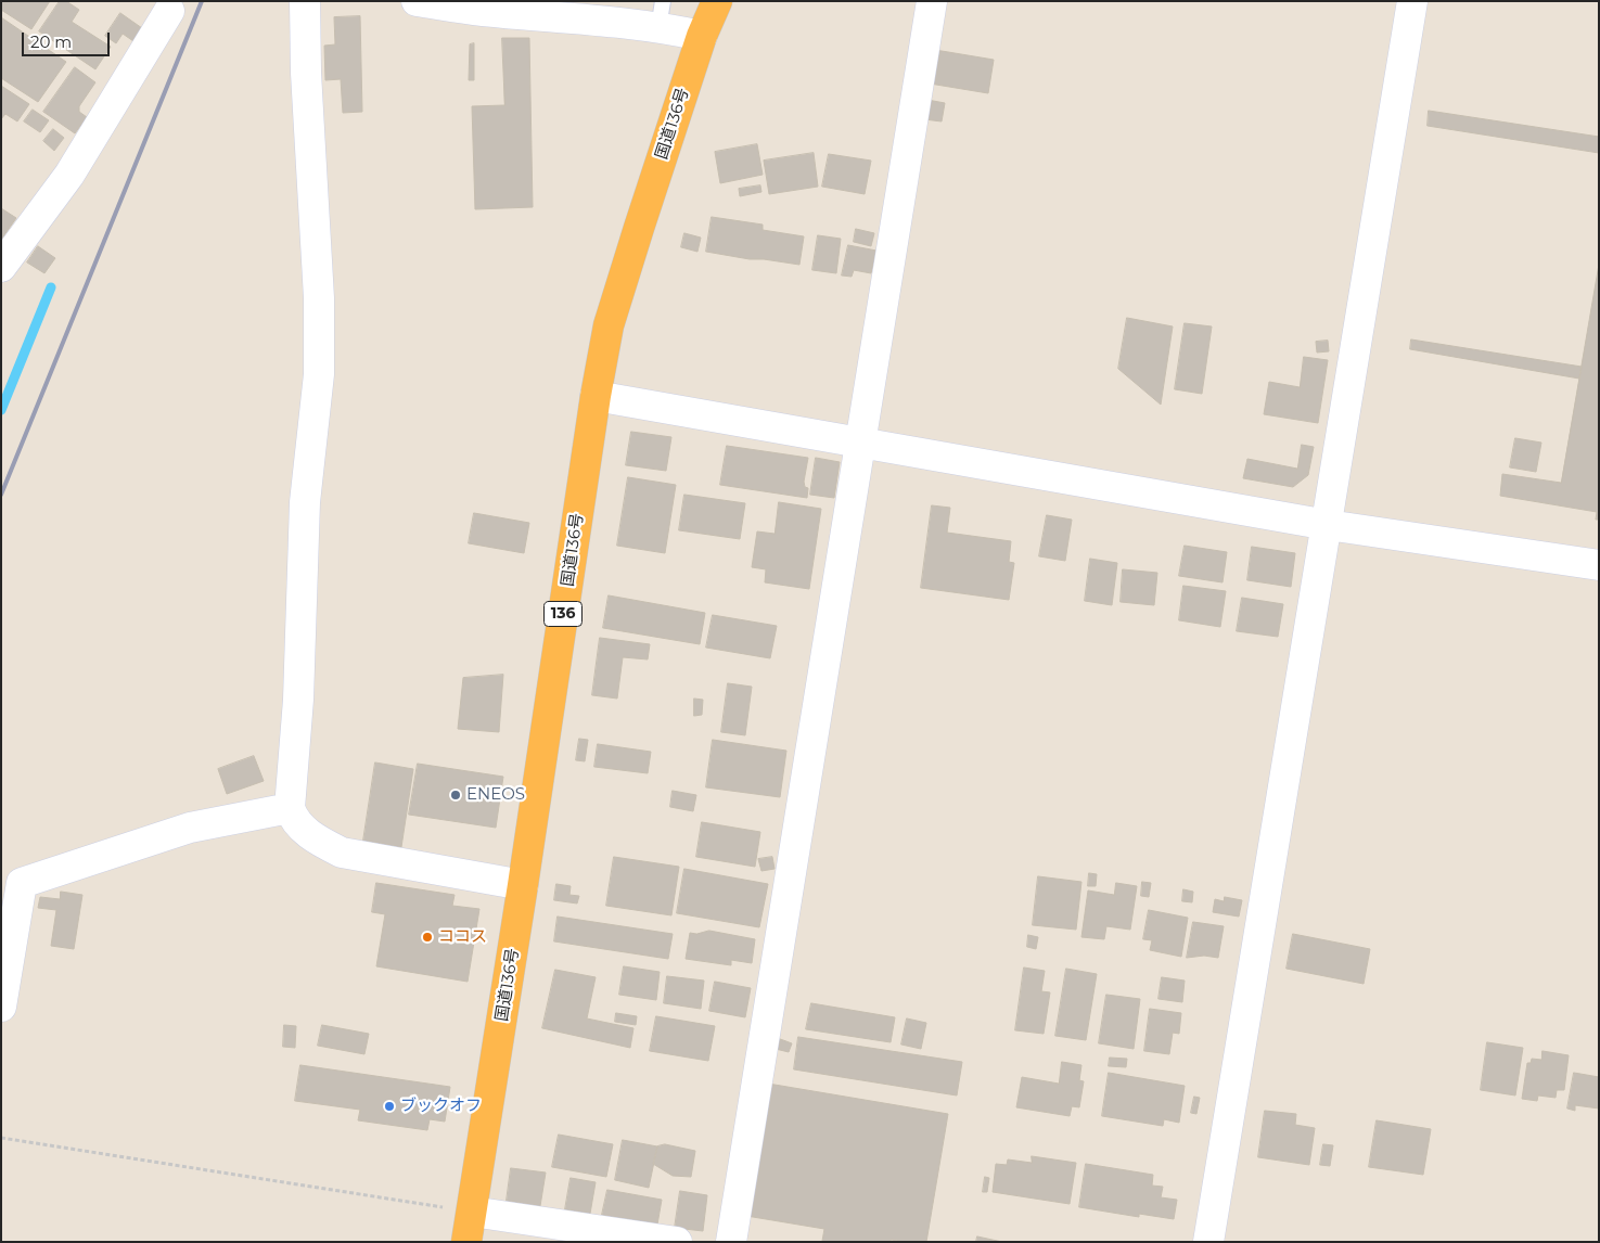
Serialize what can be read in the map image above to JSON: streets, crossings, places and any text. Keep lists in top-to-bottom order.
{
  "streets": {
    "highway": ["国道136号", "136"]
  },
  "places": ["ENEOS", "ココス", "ブックオフ"],
  "scale_bar": "20 m"
}
